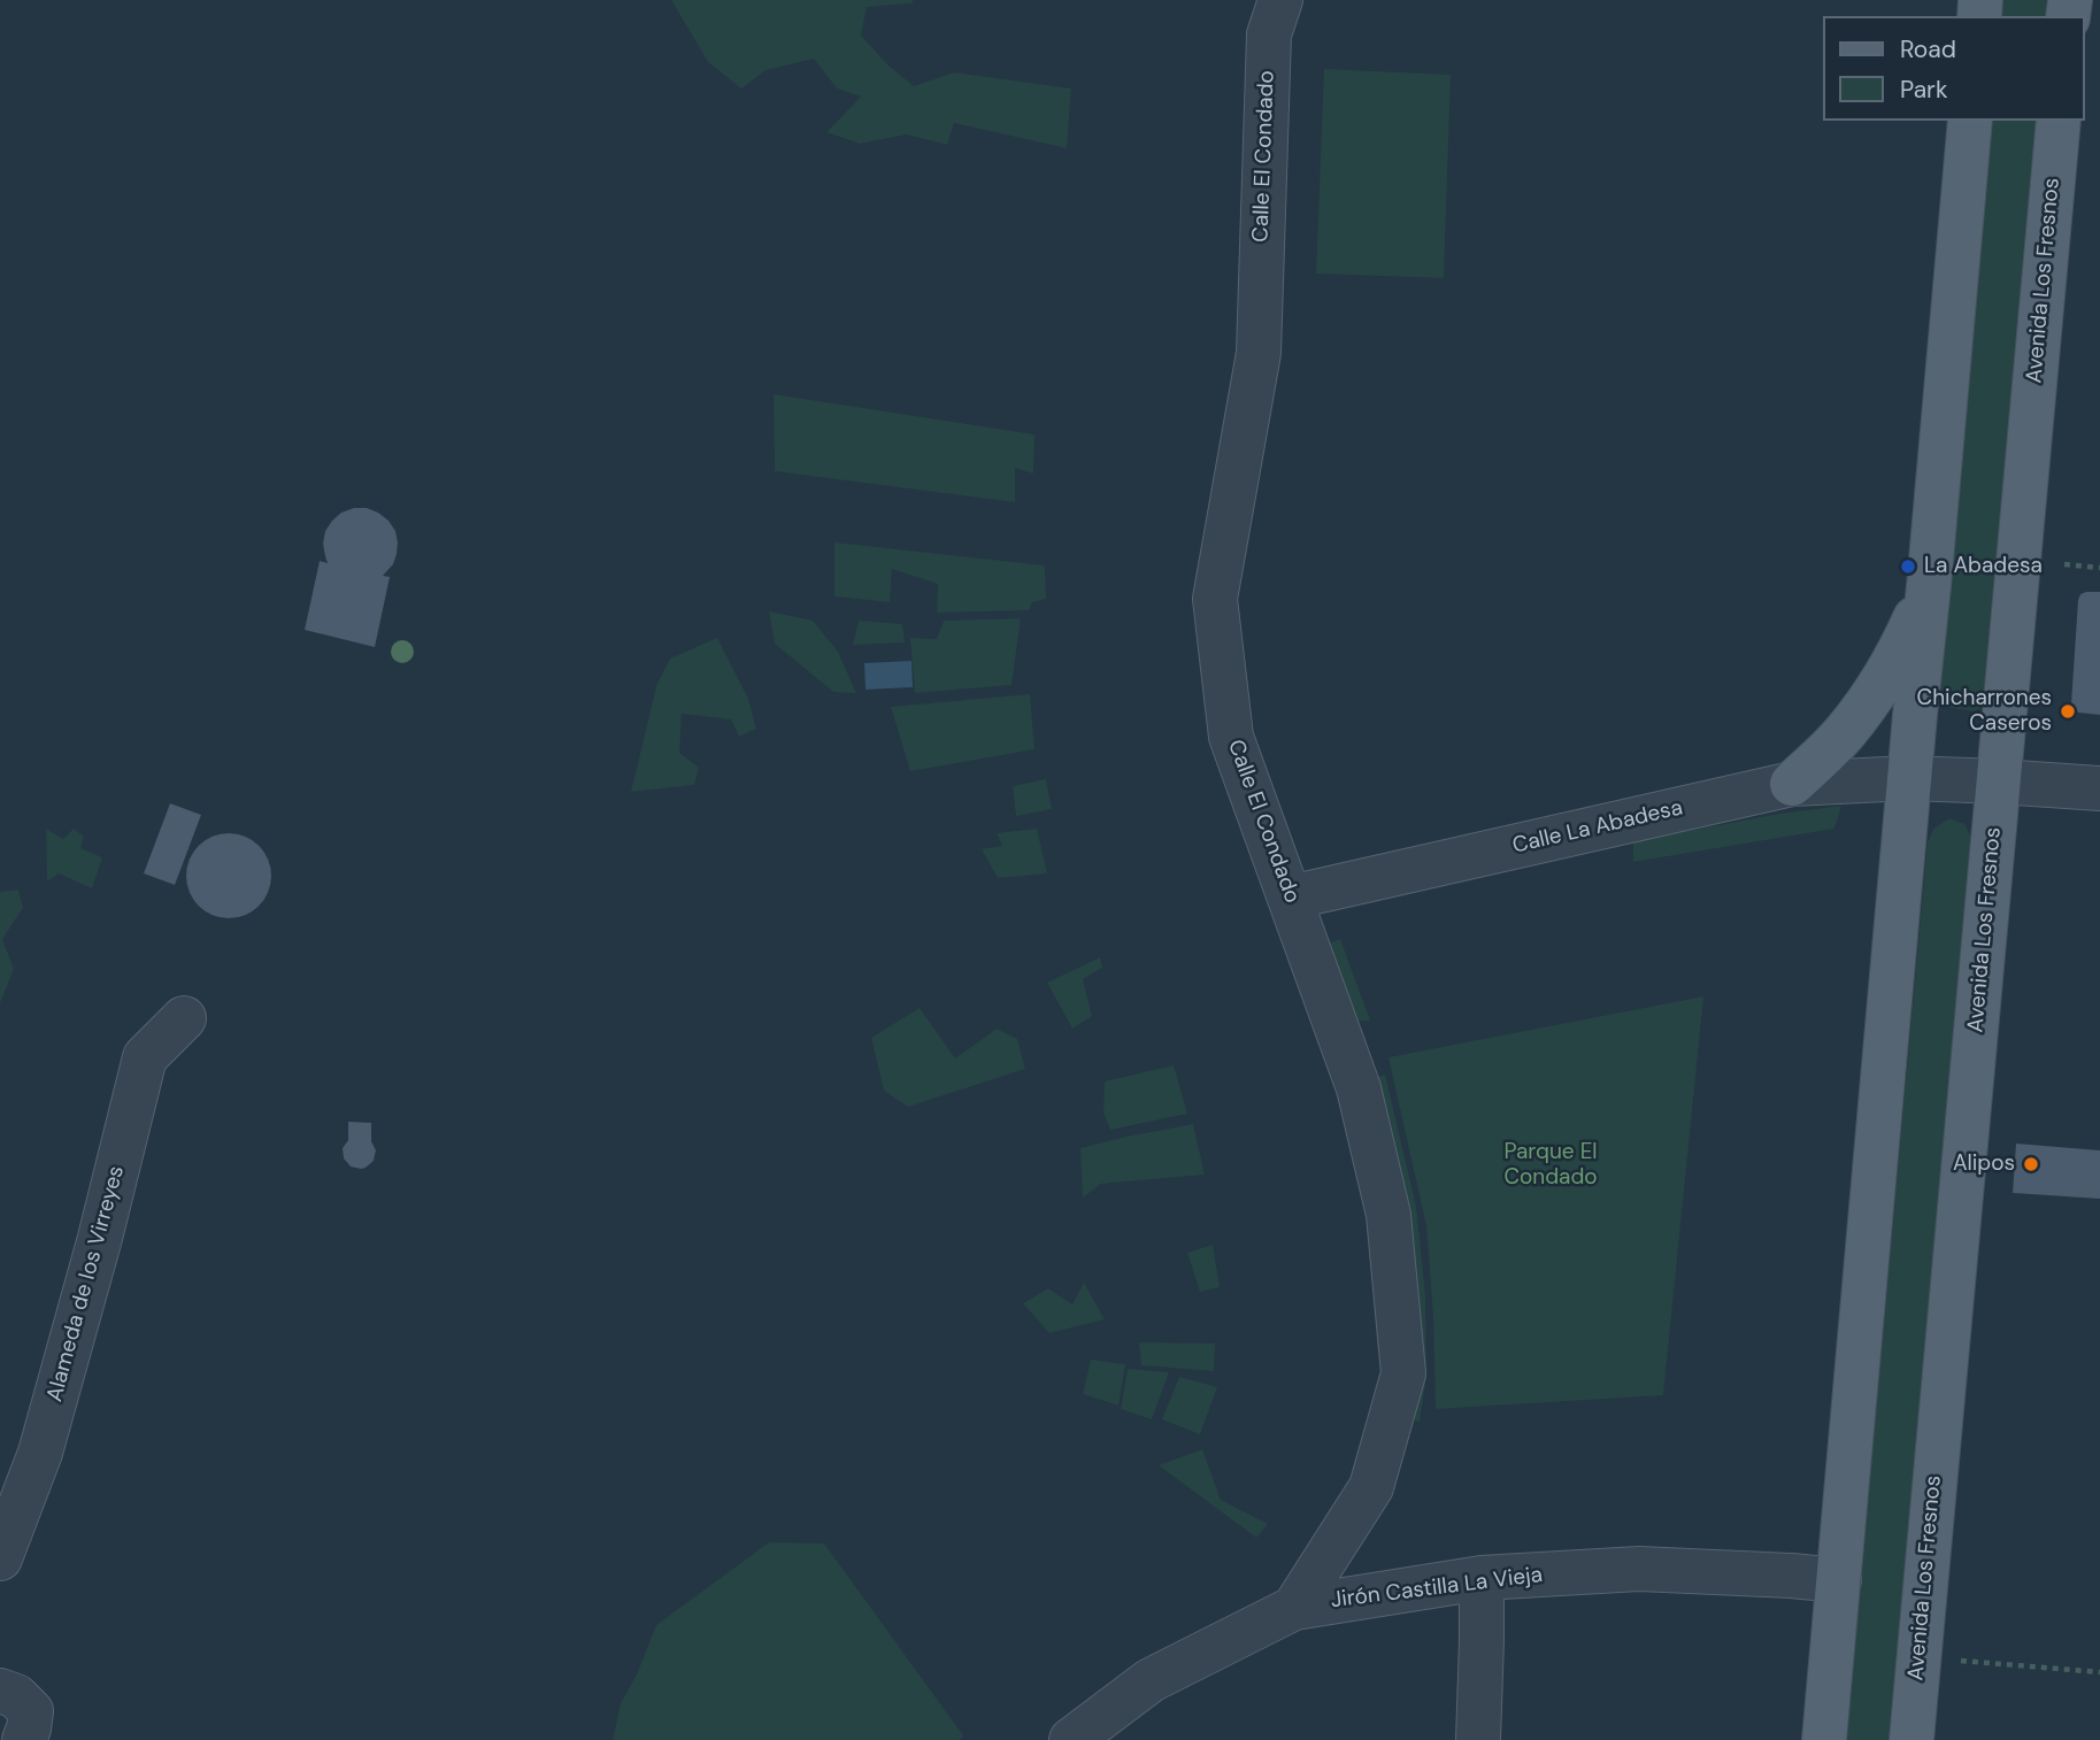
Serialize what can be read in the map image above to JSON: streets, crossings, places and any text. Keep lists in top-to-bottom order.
{
  "streets": {
    "main road": ["Avenida Los Fresnos"],
    "street": [
      "Calle El Condado",
      "Calle La Abadesa",
      "Alameda de los Virreyes",
      "Jirón Castilla La Vieja"
    ]
  },
  "crossings": [
    ["Calle El Condado", "Calle La Abadesa"],
    ["Calle El Condado", "Jirón Castilla La Vieja"],
    ["Avenida Los Fresnos", "Calle La Abadesa"]
  ],
  "parks": ["Parque El Condado"],
  "places": ["La Abadesa", "Chicharrones Caseros", "Alipos"],
  "legend": ["Road", "Park"]
}
